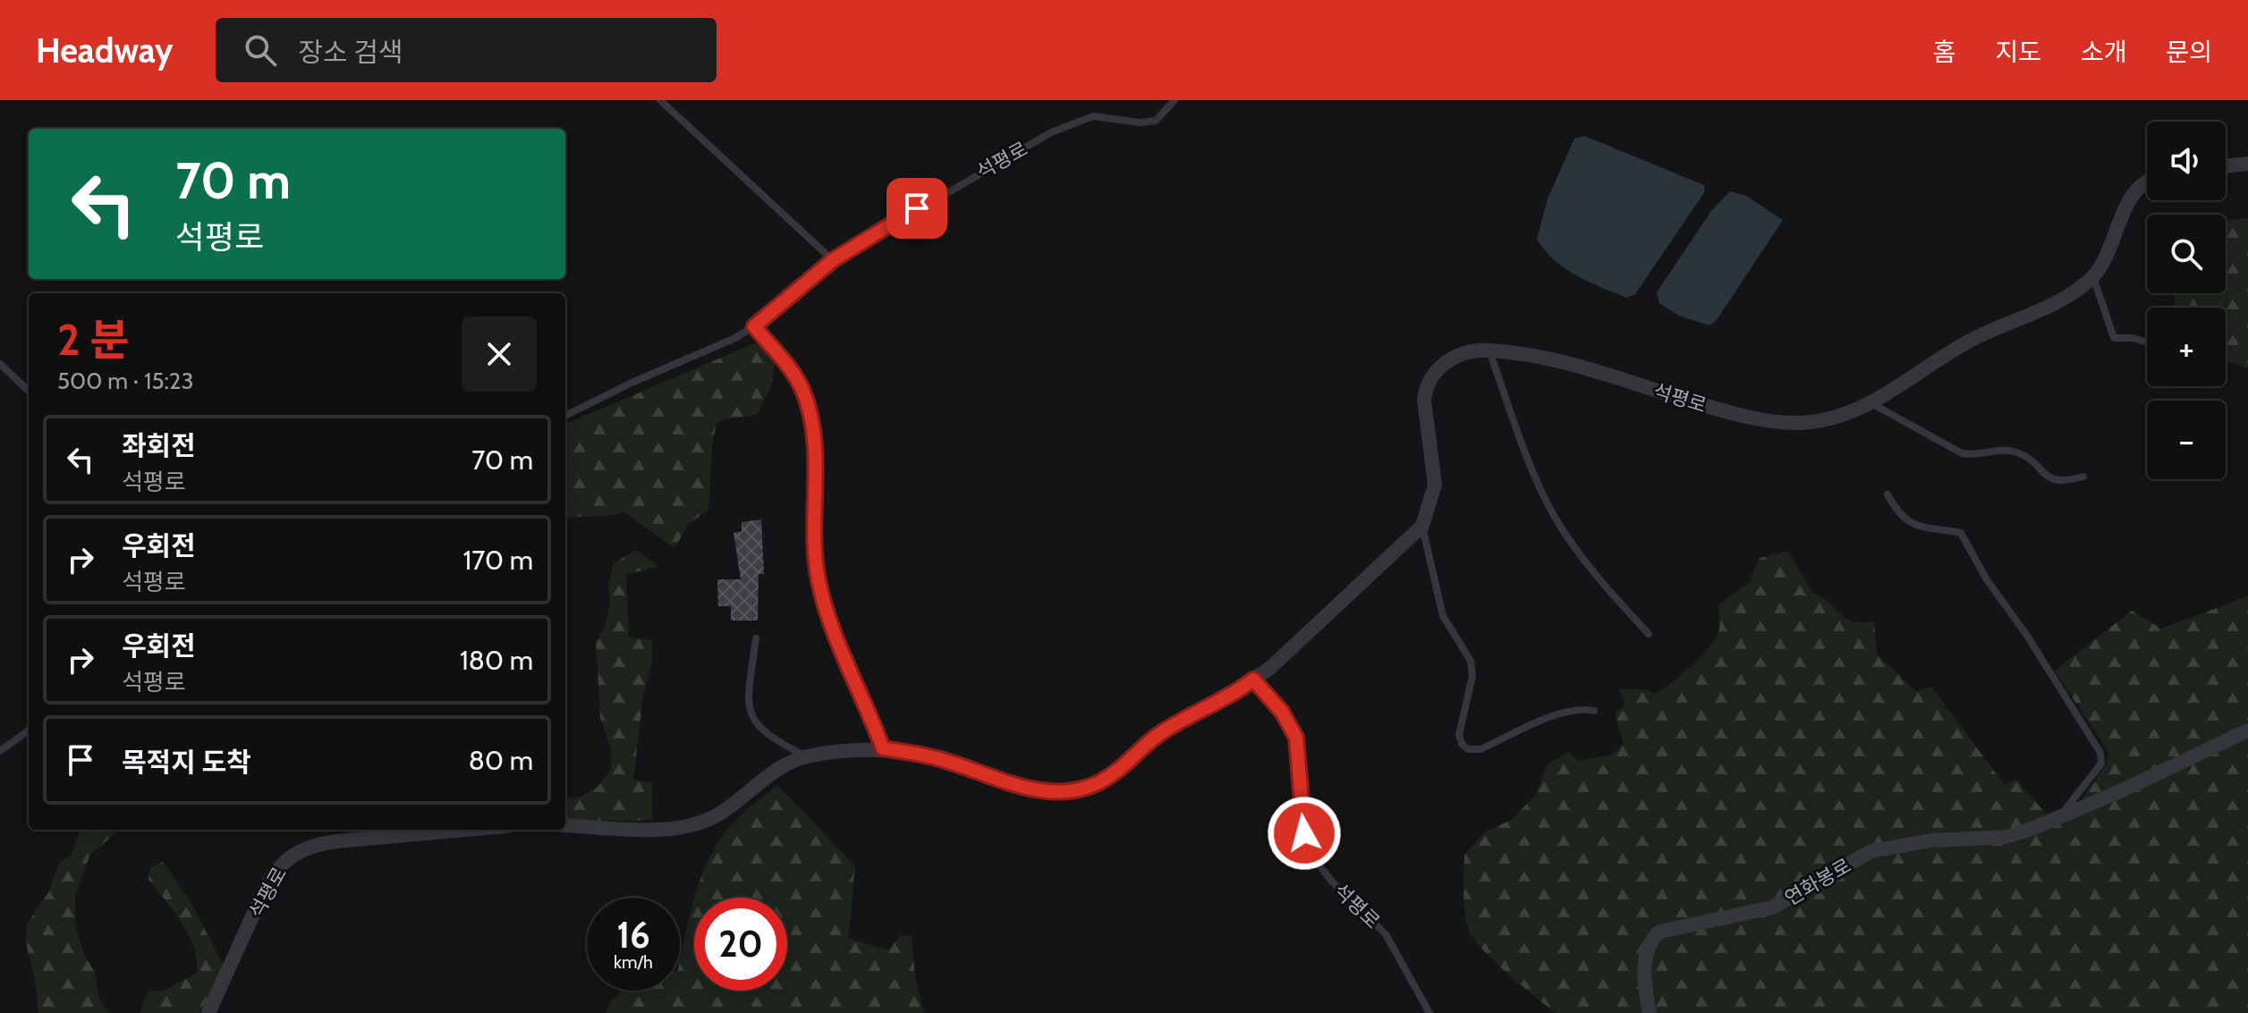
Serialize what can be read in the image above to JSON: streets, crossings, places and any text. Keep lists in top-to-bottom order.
{
  "streets": {
    "street": ["석평로", "연화봉로"]
  },
  "page": {
    "header": "Headway",
    "search": "장소 검색",
    "nav": [
      "홈",
      "지도",
      "소개",
      "문의"
    ],
    "map_buttons": ["+", "−"],
    "turn": ["70 m", "석평로"],
    "heading": ["2 분", "500 m · 15:23"],
    "list": [
      {
        "name": "좌회전",
        "note": "석평로",
        "value": "70 m"
      },
      {
        "name": "우회전",
        "note": "석평로",
        "value": "170 m"
      },
      {
        "name": "우회전",
        "note": "석평로",
        "value": "180 m"
      },
      {
        "name": "목적지 도착",
        "value": "80 m"
      }
    ],
    "speed": "16 km/h",
    "limit": "20"
  }
}
